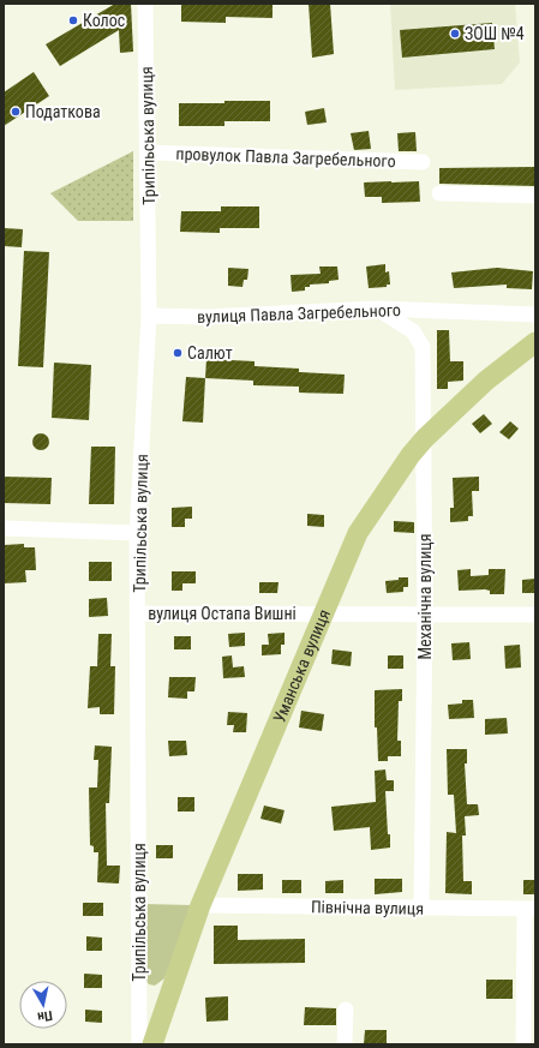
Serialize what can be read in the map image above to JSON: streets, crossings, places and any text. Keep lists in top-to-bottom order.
{
  "streets": {
    "main road": ["Уманська вулиця"],
    "street": [
      "Трипільська вулиця",
      "провулок Павла Загребельного",
      "вулиця Павла Загребельного",
      "Механічна вулиця",
      "вулиця Остапа Вишні",
      "Північна вулиця"
    ]
  },
  "crossings": [
    ["Трипільська вулиця", "провулок Павла Загребельного"],
    ["Трипільська вулиця", "вулиця Павла Загребельного"],
    ["Трипільська вулиця", "вулиця Остапа Вишні"],
    ["вулиця Павла Загребельного", "Механічна вулиця"],
    ["Механічна вулиця", "вулиця Остапа Вишні"],
    ["Механічна вулиця", "Уманська вулиця"],
    ["Механічна вулиця", "Північна вулиця"],
    ["вулиця Остапа Вишні", "Уманська вулиця"],
    ["Уманська вулиця", "Північна вулиця"]
  ],
  "places": [
    "Колос",
    "ЗОШ №4",
    "Податкова",
    "Салют"
  ],
  "north": "bottom"
}
